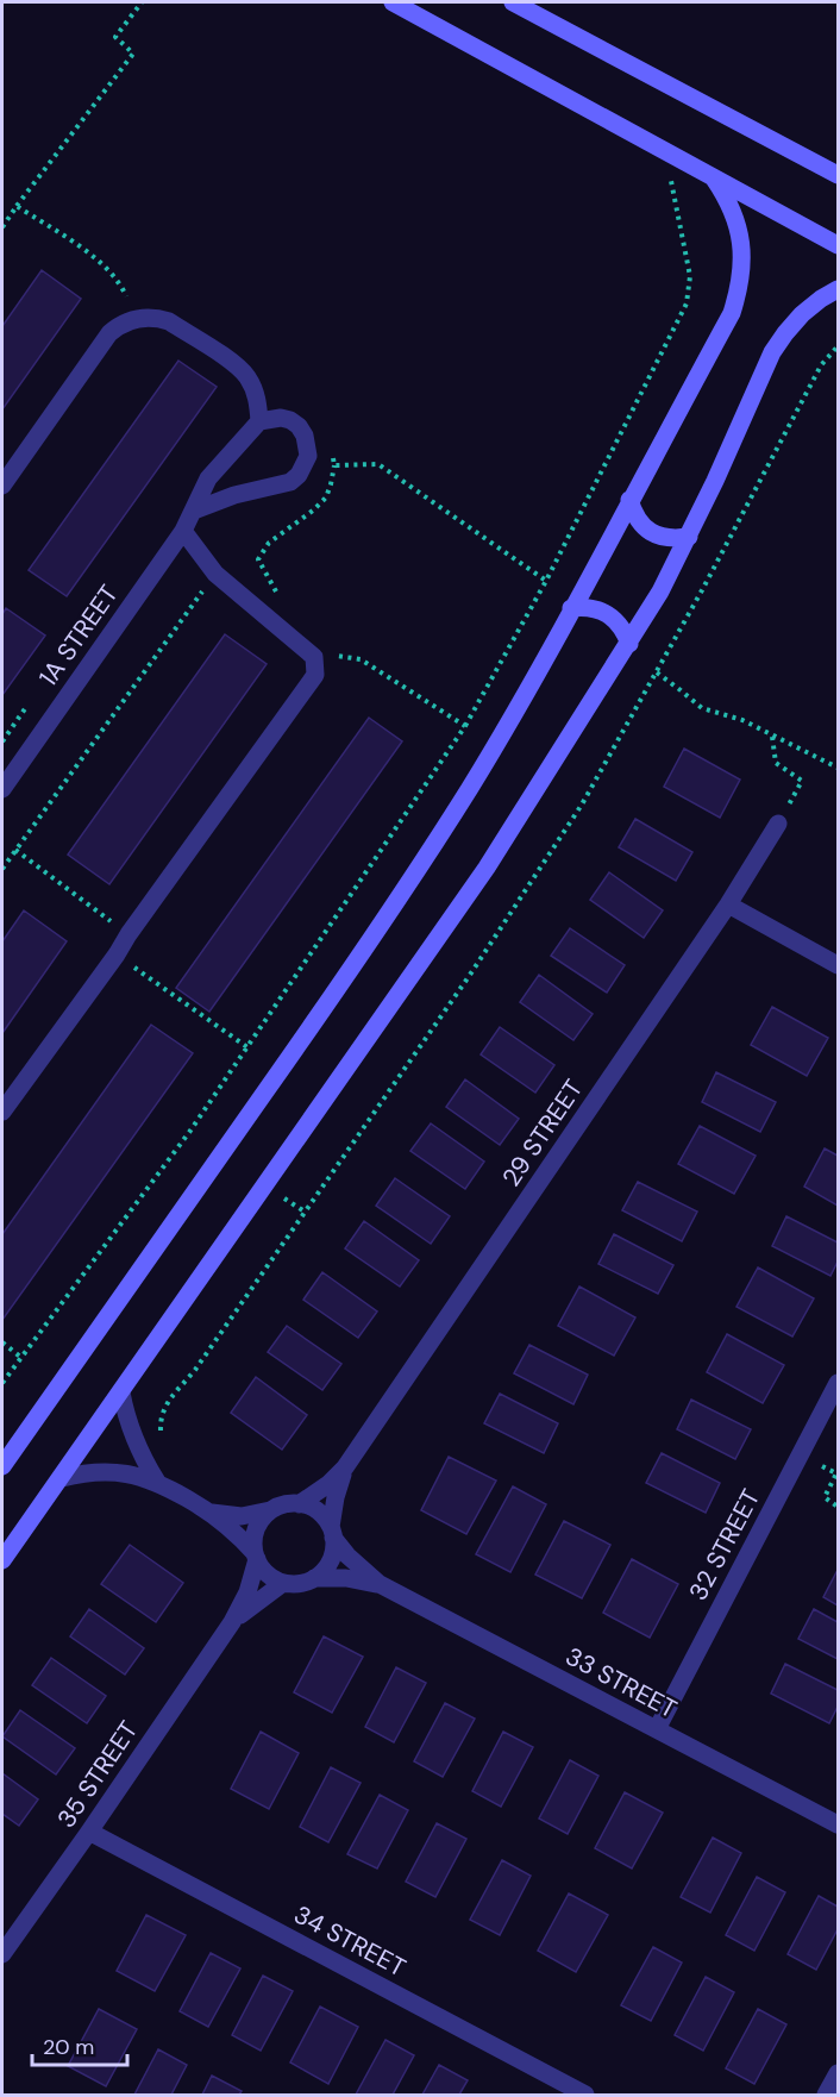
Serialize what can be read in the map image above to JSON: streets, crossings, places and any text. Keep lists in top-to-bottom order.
{
  "streets": {
    "street": [
      "1A STREET",
      "29 STREET",
      "32 STREET",
      "33 STREET",
      "35 STREET",
      "34 STREET"
    ]
  },
  "crossings": [
    ["29 STREET", "33 STREET"],
    ["32 STREET", "33 STREET"],
    ["35 STREET", "34 STREET"]
  ],
  "scale_bar": "20 m"
}
